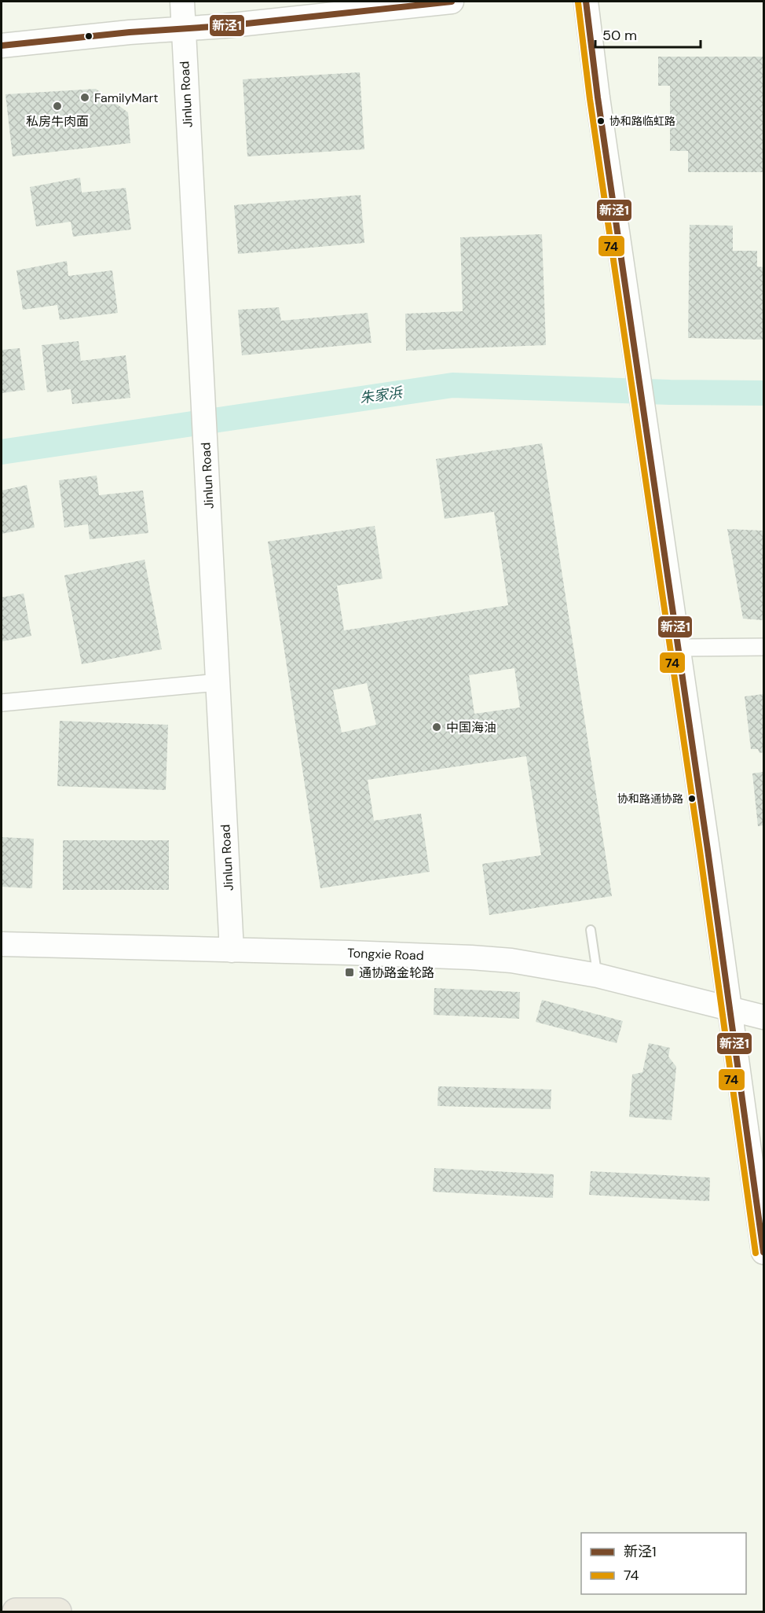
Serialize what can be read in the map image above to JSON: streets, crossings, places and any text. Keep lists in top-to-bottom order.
{
  "streets": {
    "street": ["Jinlun Road", "Tongxie Road"]
  },
  "crossings": [
    ["Jinlun Road", "Tongxie Road"]
  ],
  "water": ["朱家浜"],
  "places": {
    "other": [
      "FamilyMart",
      "私房牛肉面",
      "协和路临虹路",
      "中国海油",
      "协和路通协路"
    ],
    "transit": ["通协路金轮路"]
  },
  "lines": ["transit line 新泾1", "transit line 74"],
  "legend": ["新泾1", "74"],
  "scale_bar": "50 m"
}
